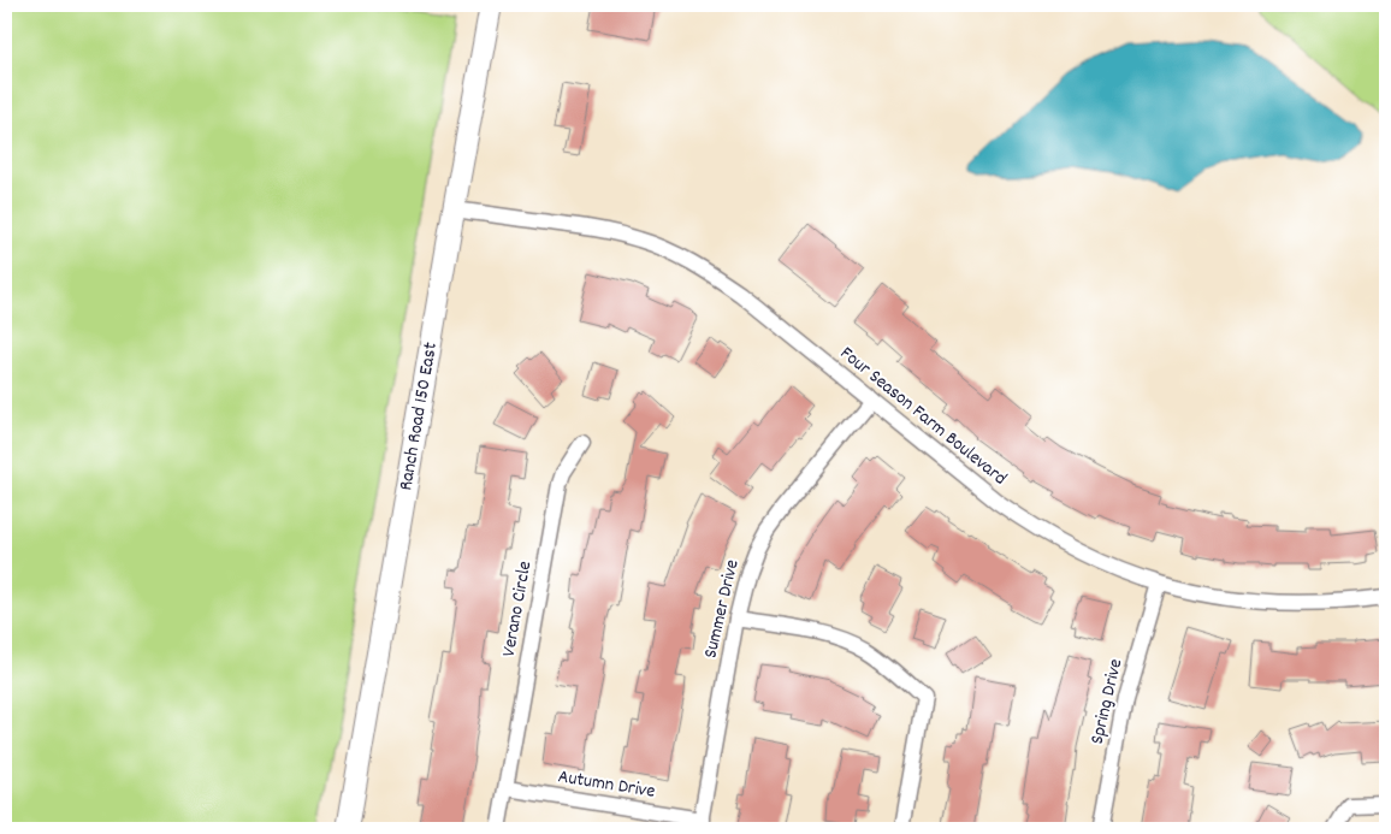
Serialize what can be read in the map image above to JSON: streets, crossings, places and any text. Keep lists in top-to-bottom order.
{
  "streets": {
    "main road": ["Ranch Road 150 East"],
    "street": [
      "Four Season Farm Boulevard",
      "Verano Circle",
      "Summer Drive",
      "Spring Drive",
      "Autumn Drive"
    ]
  },
  "crossings": [
    ["Ranch Road 150 East", "Four Season Farm Boulevard"],
    ["Four Season Farm Boulevard", "Summer Drive"],
    ["Four Season Farm Boulevard", "Spring Drive"],
    ["Verano Circle", "Autumn Drive"],
    ["Summer Drive", "Autumn Drive"]
  ]
}
